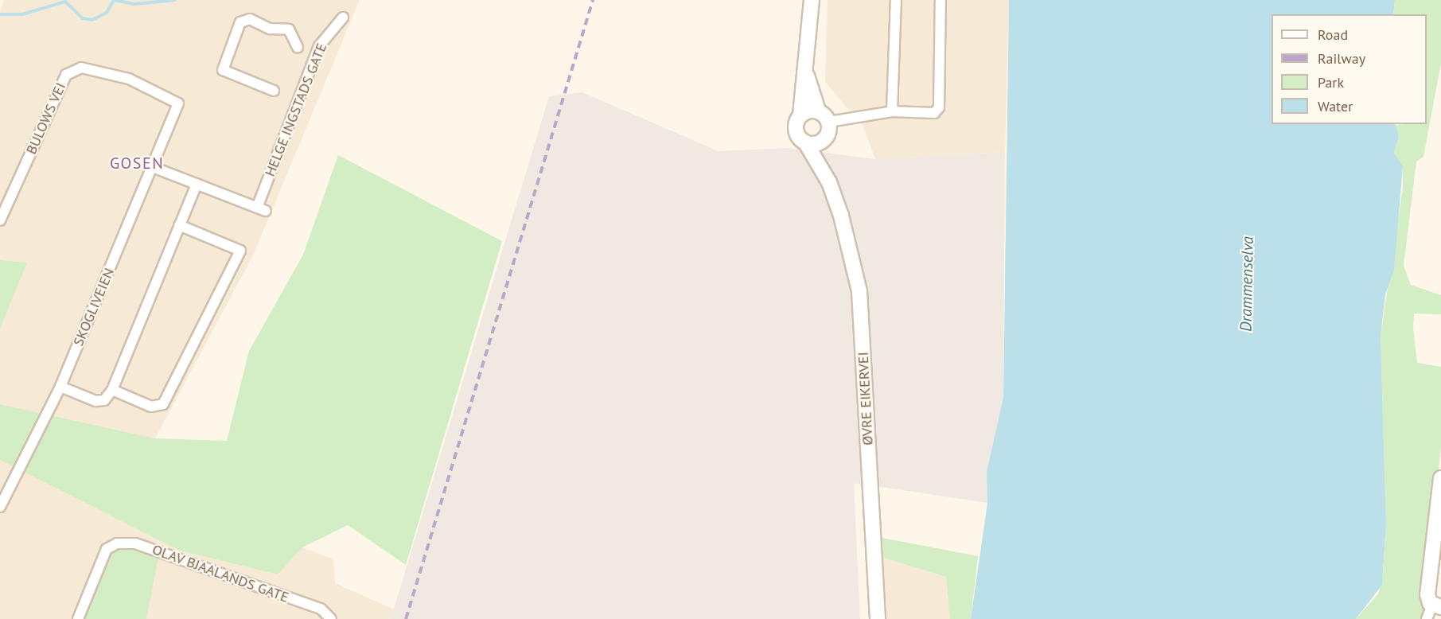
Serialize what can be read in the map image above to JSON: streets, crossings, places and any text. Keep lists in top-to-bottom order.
{
  "streets": {
    "main road": ["ØVRE EIKERVEI"],
    "street": [
      "HELGE INGSTADS GATE",
      "BULOWS VEI",
      "SKOGLIVEIEN",
      "OLAV BJAALANDS GATE"
    ]
  },
  "crossings": [
    ["BULOWS VEI", "SKOGLIVEIEN"]
  ],
  "districts": ["GOSEN"],
  "water": ["Drammenselva"],
  "legend": [
    "Road",
    "Railway",
    "Park",
    "Water"
  ]
}
